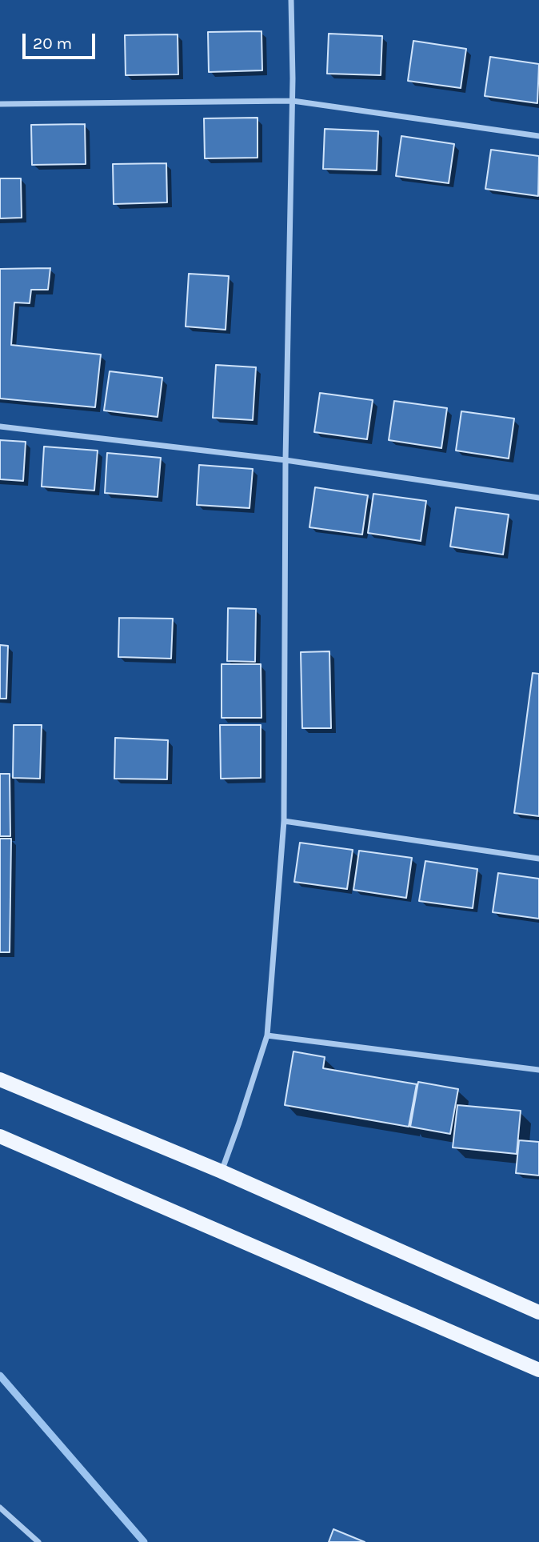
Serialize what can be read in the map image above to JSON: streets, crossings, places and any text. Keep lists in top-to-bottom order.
{
  "scale_bar": "20 m"
}
